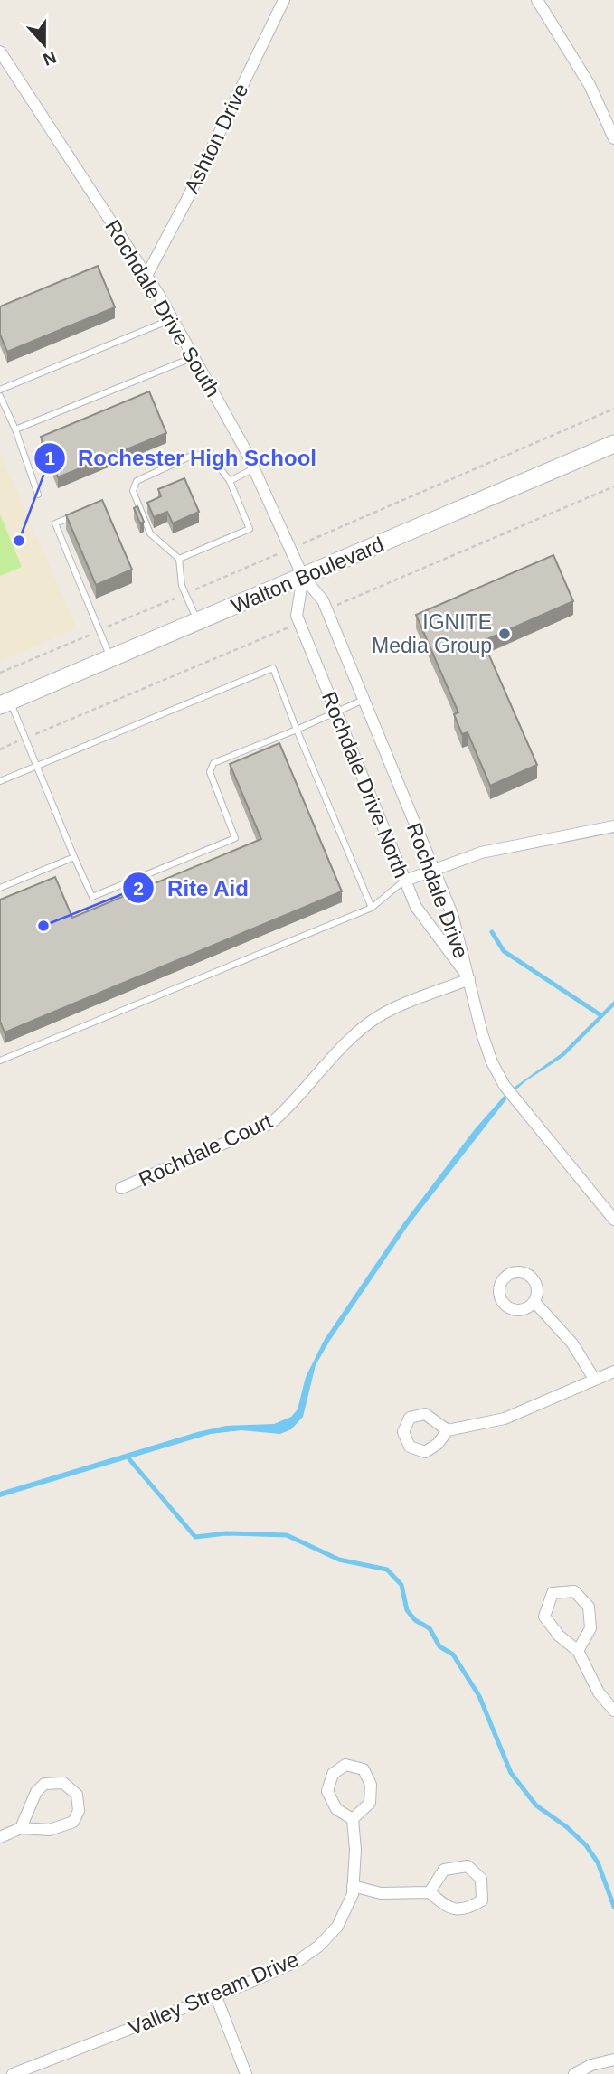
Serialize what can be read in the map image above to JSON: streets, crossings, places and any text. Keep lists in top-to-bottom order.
{
  "streets": {
    "main road": ["Walton Boulevard"],
    "street": [
      "Ashton Drive",
      "Rochdale Drive South",
      "Rochdale Drive North",
      "Rochdale Drive",
      "Rochdale Court",
      "Valley Stream Drive"
    ]
  },
  "crossings": [
    ["Ashton Drive", "Rochdale Drive South"],
    ["Rochdale Drive South", "Walton Boulevard"],
    ["Rochdale Drive South", "Rochdale Drive North"],
    ["Rochdale Drive South", "Rochdale Drive"],
    ["Walton Boulevard", "Rochdale Drive North"],
    ["Walton Boulevard", "Rochdale Drive"],
    ["Rochdale Drive North", "Rochdale Drive"],
    ["Rochdale Drive North", "Rochdale Court"],
    ["Rochdale Drive", "Rochdale Court"]
  ],
  "places": ["Rochester High School", "IGNITE Media Group", "Rite Aid"],
  "north": "bottom"
}
